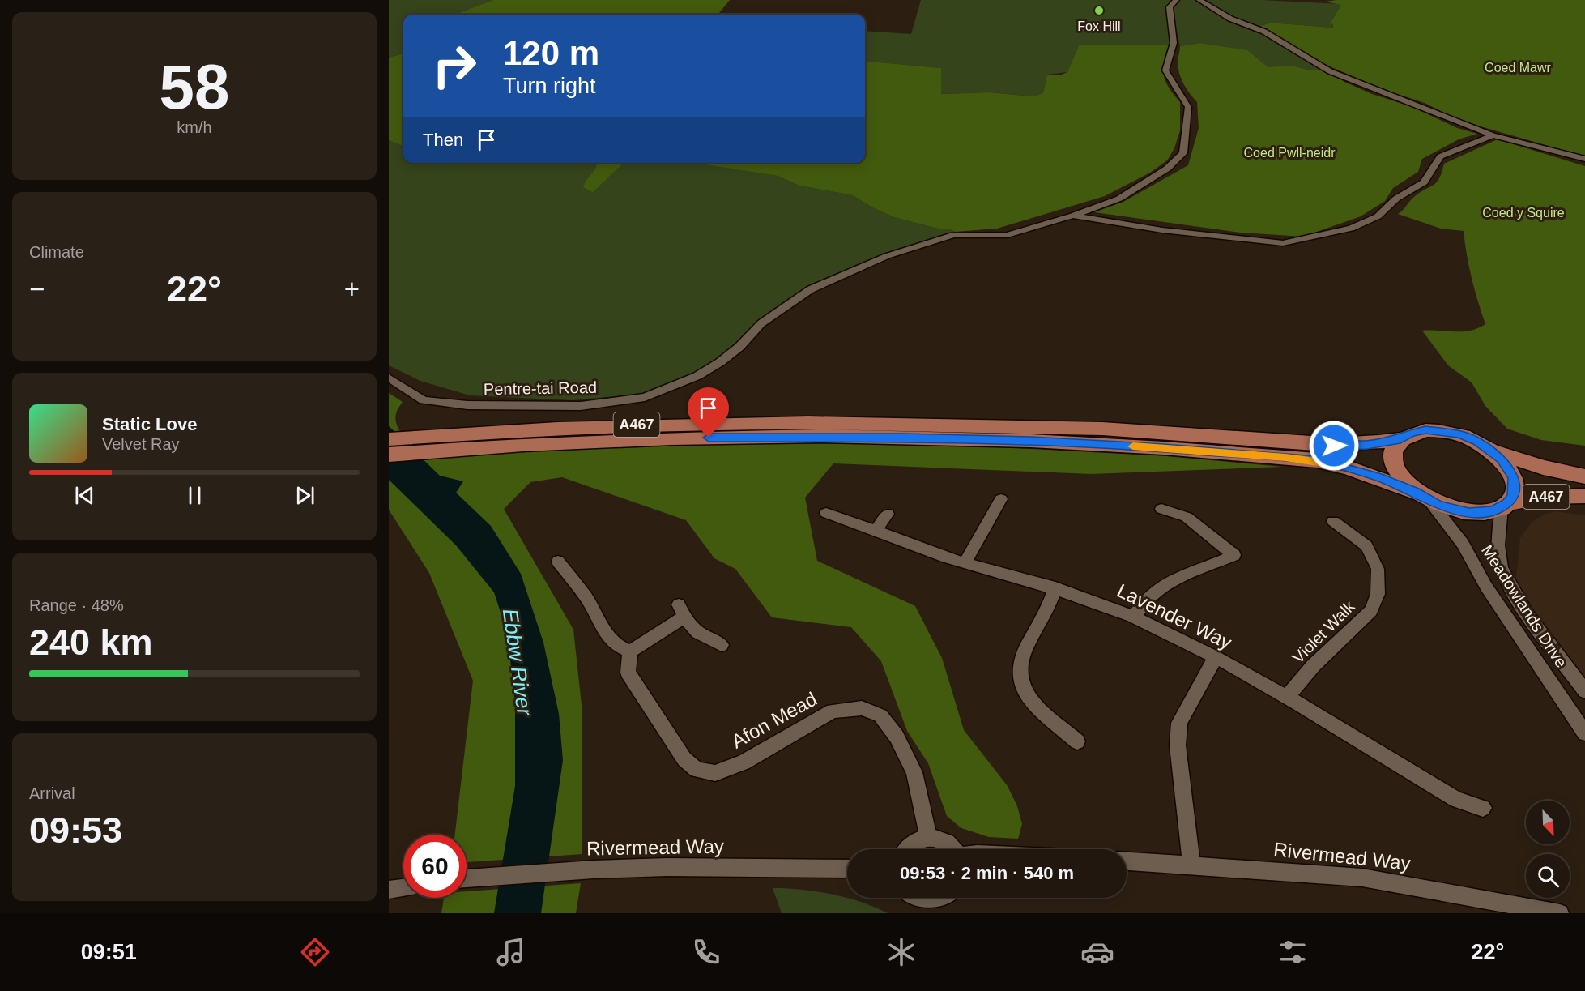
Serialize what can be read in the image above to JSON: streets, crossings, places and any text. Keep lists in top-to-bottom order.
{
  "streets": {
    "main road": ["A467"],
    "street": [
      "Pentre-tai Road",
      "Meadowlands Drive",
      "Lavender Way",
      "Violet Walk",
      "Afon Mead",
      "Rivermead Way"
    ]
  },
  "crossings": [
    ["A467", "Meadowlands Drive"],
    ["Lavender Way", "Violet Walk"]
  ],
  "water": ["Ebbw River"],
  "parks": ["Coed Mawr", "Coed Pwll-neidr", "Coed y Squire"],
  "places": ["Fox Hill"],
  "north": "bottom right",
  "page": {
    "tile": [
      ["58", "km/h"],
      "Climate",
      ["Range · 48%", "240 km"],
      ["Arrival", "09:53"]
    ],
    "turn": ["120 m", "Turn right"],
    "then": "Then",
    "heat": ["−", "22°", "+"],
    "song": ["Static Love", "Velvet Ray"],
    "limit": "60",
    "trip": "09:53 · 2 min · 540 m",
    "tabs": ["09:51", "22°"]
  }
}
